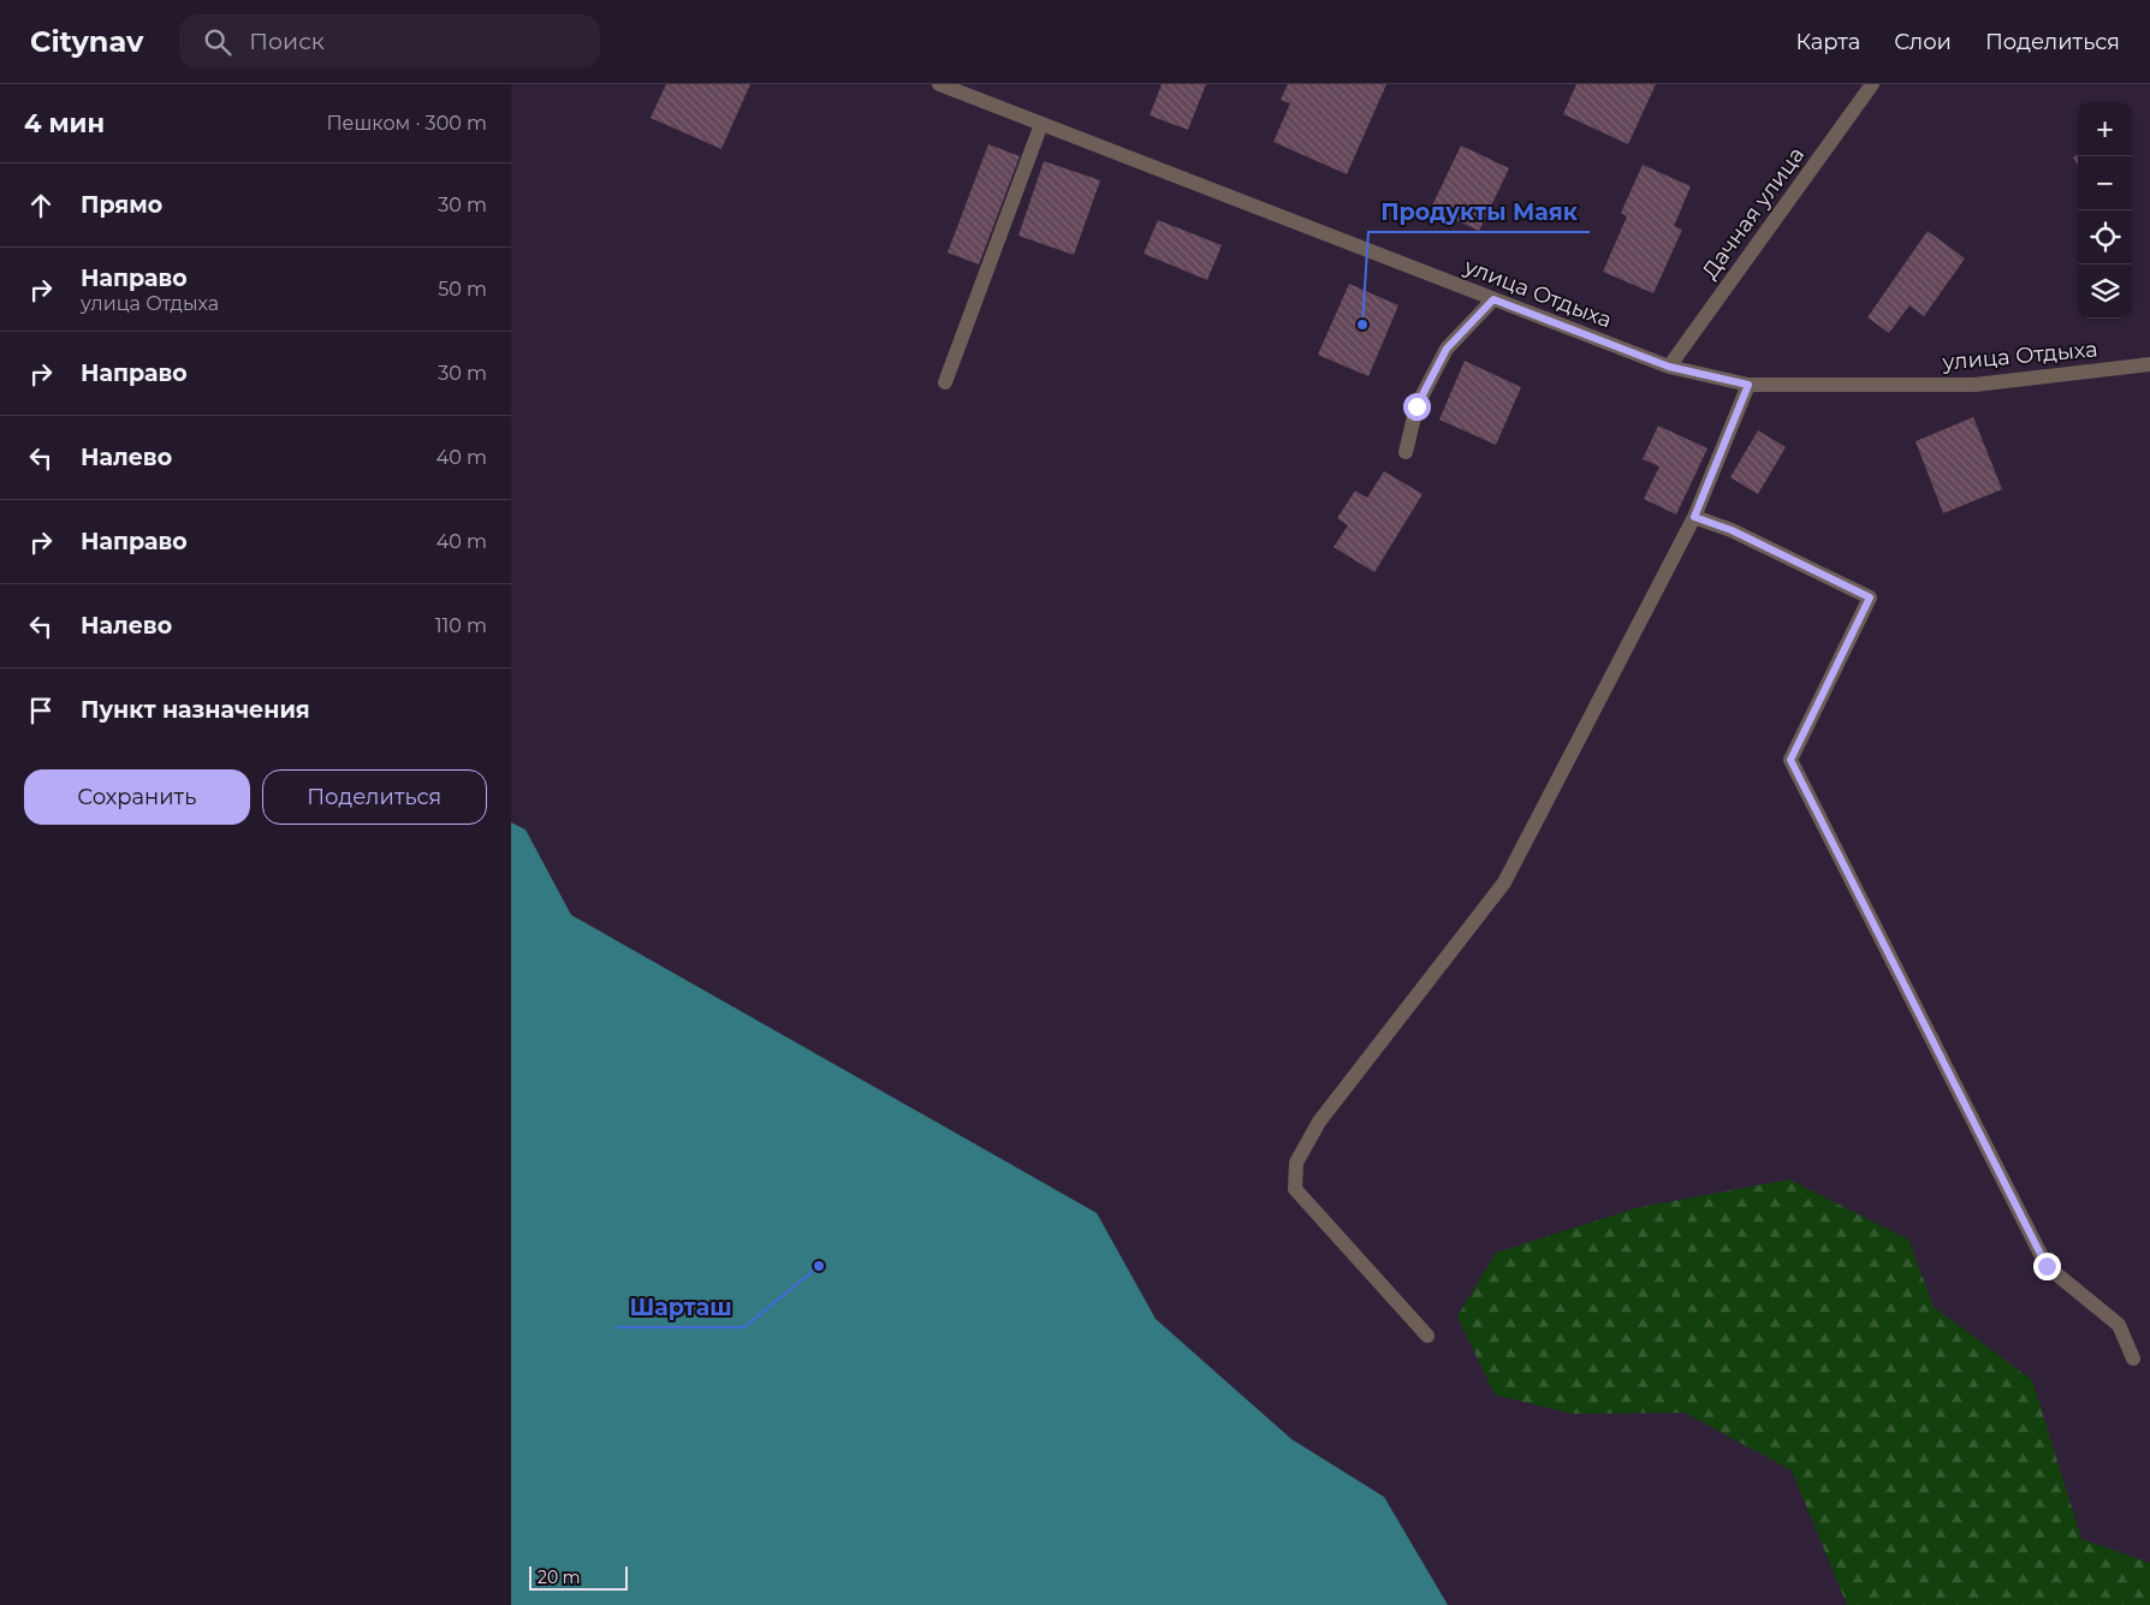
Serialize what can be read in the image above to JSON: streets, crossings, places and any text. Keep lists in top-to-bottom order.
{
  "streets": {
    "street": ["Дачная улица", "улица Отдыха"]
  },
  "crossings": [
    ["Дачная улица", "улица Отдыха"]
  ],
  "places": ["Продукты Маяк", "Шарташ"],
  "scale_bar": "20 m",
  "page": {
    "header": "Citynav",
    "search": "Поиск",
    "nav": ["Карта", "Слои", "Поделиться"],
    "heading": ["4 мин", "Пешком · 300 m"],
    "map_buttons": ["+", "−"],
    "list": [
      ["Прямо", "30 m"],
      ["Направо", "улица Отдыха", "50 m"],
      ["Направо", "30 m"],
      ["Налево", "40 m"],
      ["Направо", "40 m"],
      ["Налево", "110 m"],
      "Пункт назначения"
    ],
    "buttons": ["Сохранить", "Поделиться"],
    "scale": "20 m"
  }
}
